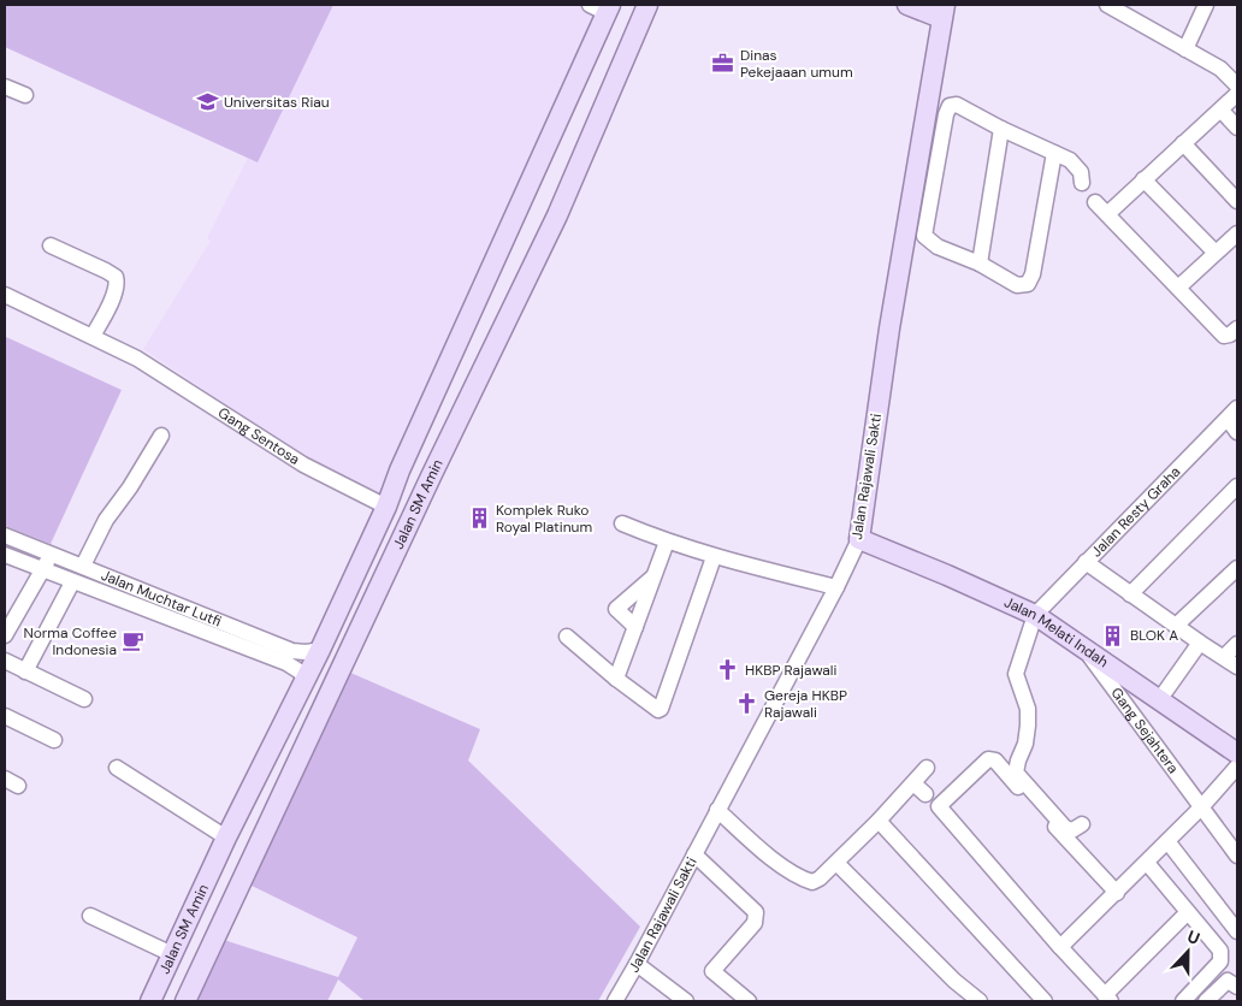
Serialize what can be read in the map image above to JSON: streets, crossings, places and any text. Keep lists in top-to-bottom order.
{
  "streets": {
    "main road": ["Jalan Rajawali Sakti", "Jalan SM Amin", "Jalan Melati Indah"],
    "street": [
      "Gang Sentosa",
      "Jalan Resty Graha",
      "Jalan Muchtar Lutfi",
      "Gang Sejahtera"
    ]
  },
  "crossings": [
    ["Gang Sentosa", "Jalan SM Amin"],
    ["Jalan Rajawali Sakti", "Jalan Melati Indah"],
    ["Jalan SM Amin", "Jalan Muchtar Lutfi"],
    ["Jalan Resty Graha", "Jalan Melati Indah"],
    ["Jalan Melati Indah", "Gang Sejahtera"]
  ],
  "places": {
    "office": ["Dinas Pekejaaan umum"],
    "school or university": ["Universitas Riau"],
    "building": ["Komplek Ruko Royal Platinum", "BLOK A"],
    "cafe": ["Norma Coffee Indonesia"],
    "church": ["HKBP Rajawali", "Gereja HKBP Rajawali"]
  },
  "north": "top"
}
